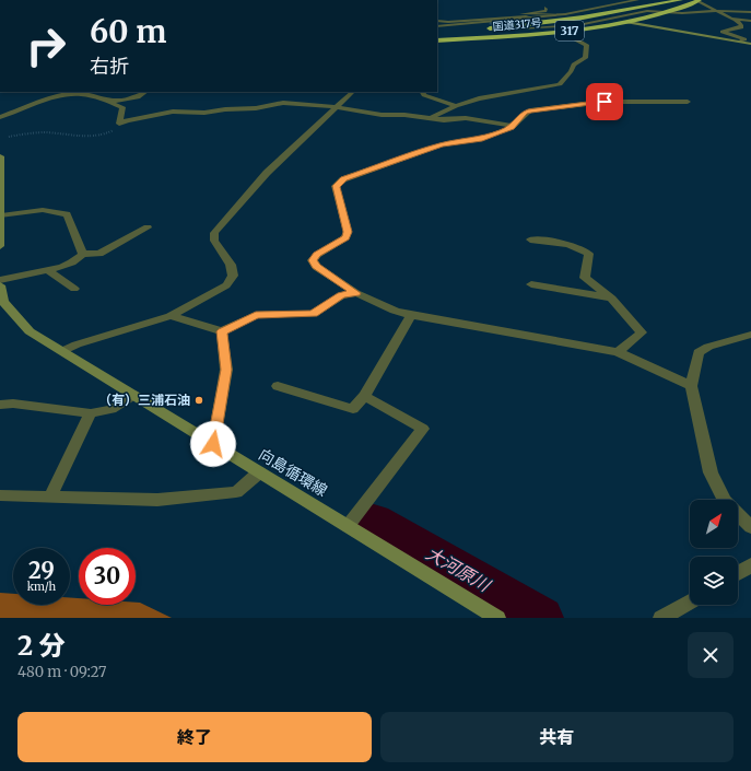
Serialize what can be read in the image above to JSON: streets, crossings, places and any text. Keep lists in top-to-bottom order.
{
  "streets": {
    "highway": ["国道317号", "317"],
    "main road": ["向島循環線"]
  },
  "water": ["大河原川"],
  "places": ["（有）三浦石油"],
  "north": "top right",
  "page": {
    "turn": ["60 m", "右折"],
    "speed": "29 km/h",
    "limit": "30",
    "heading": ["2 分", "480 m · 09:27"],
    "buttons": ["終了", "共有"]
  }
}
